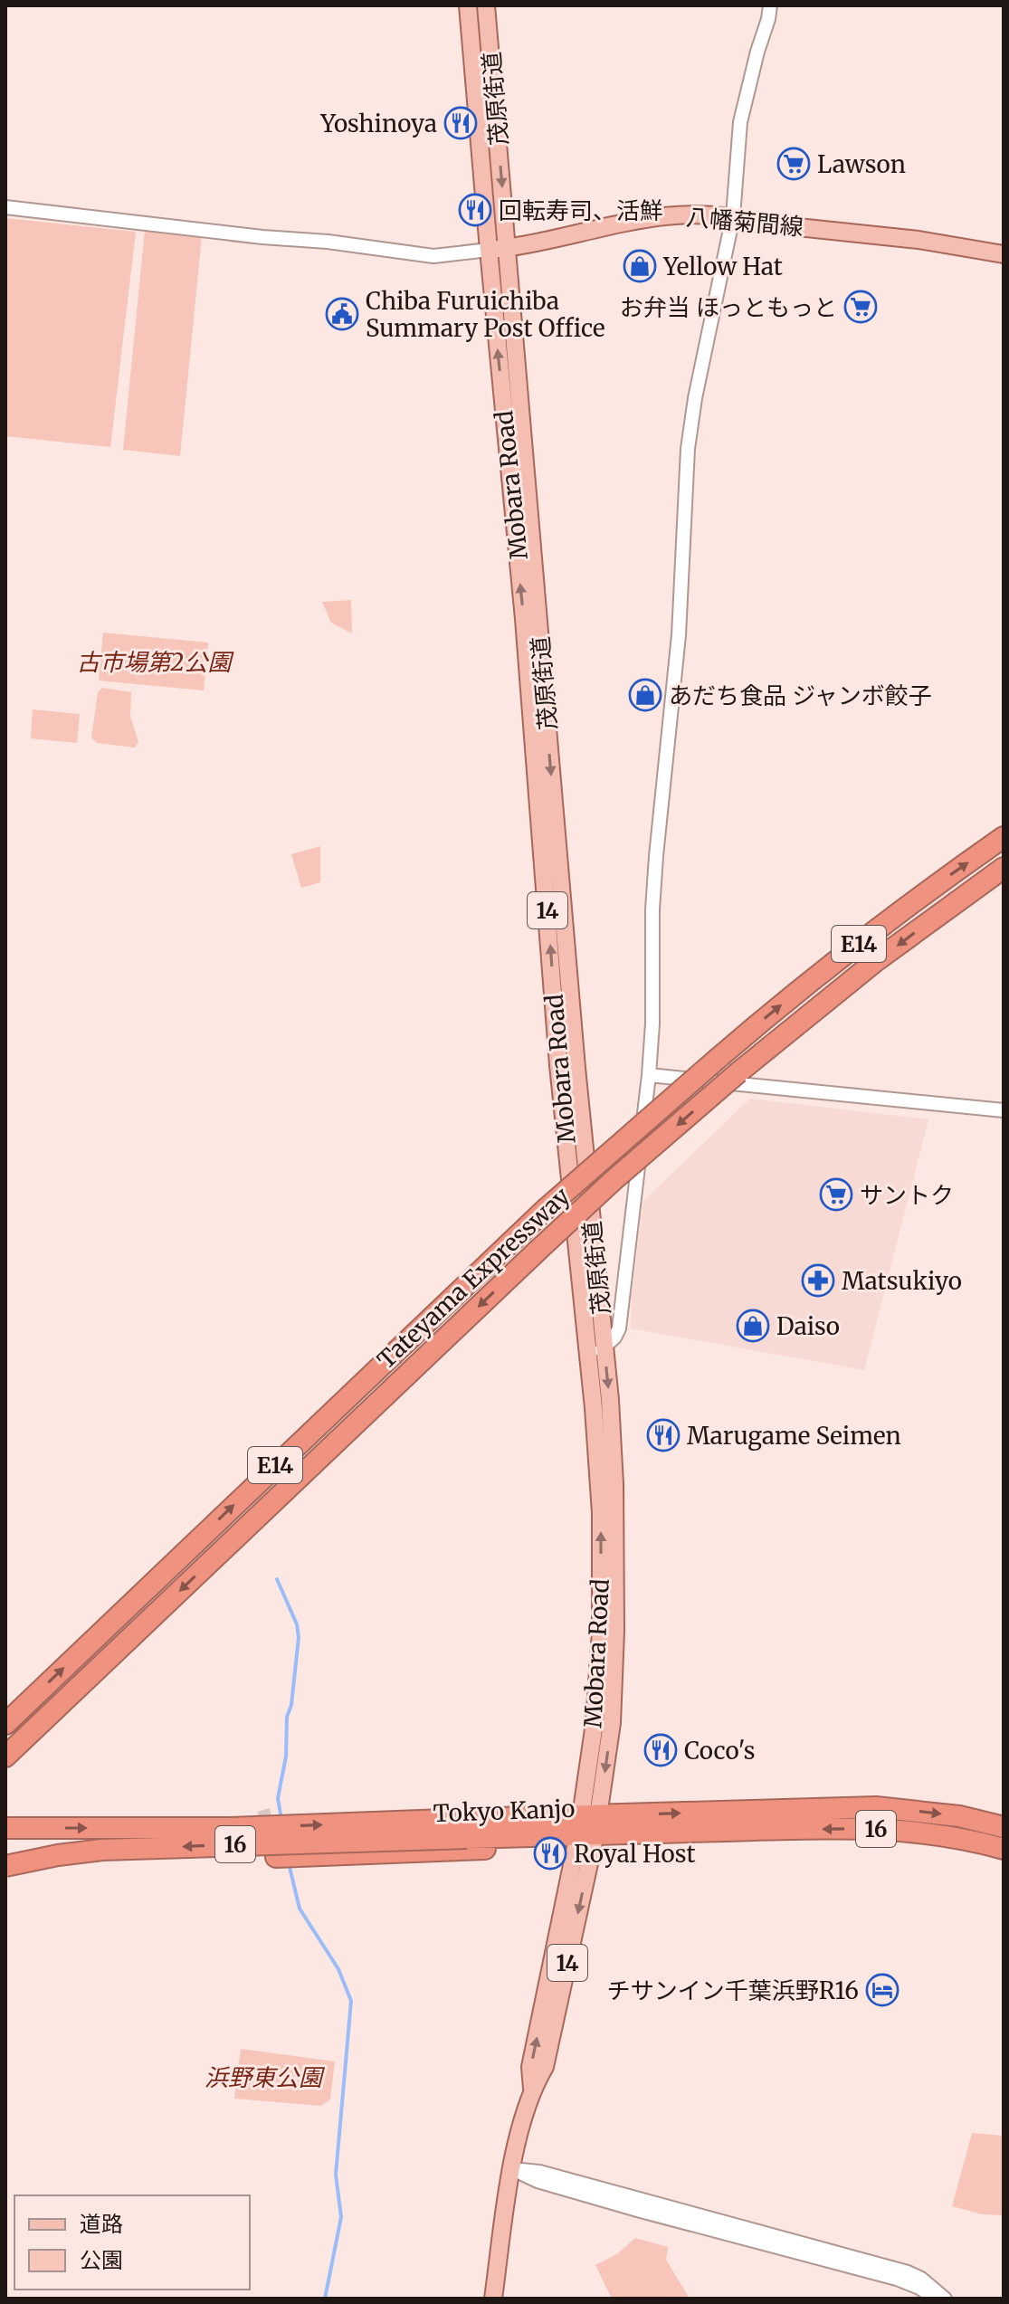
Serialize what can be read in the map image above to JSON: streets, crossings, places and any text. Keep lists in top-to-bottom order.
{
  "streets": {
    "highway": [
      "E14",
      "Tateyama Expressway",
      "Tokyo Kanjo",
      "16"
    ],
    "main road": [
      "茂原街道",
      "八幡菊間線",
      "Mobara Road",
      "14"
    ]
  },
  "crossings": [
    ["茂原街道", "八幡菊間線"],
    ["茂原街道", "Mobara Road"],
    ["茂原街道", "14"],
    ["茂原街道", "Tokyo Kanjo"],
    ["茂原街道", "16"],
    ["八幡菊間線", "Mobara Road"],
    ["Mobara Road", "Tokyo Kanjo"],
    ["Mobara Road", "16"],
    ["Tokyo Kanjo", "16"]
  ],
  "one_way": ["茂原街道", "Mobara Road"],
  "parks": ["古市場第2公園", "浜野東公園"],
  "places": {
    "restaurant": [
      "Yoshinoya",
      "回転寿司、活鮮",
      "Marugame Seimen",
      "Coco's",
      "Royal Host"
    ],
    "supermarket": ["Lawson", "お弁当 ほっともっと", "サントク"],
    "shop": ["Yellow Hat", "あだち食品 ジャンボ餃子", "Daiso"],
    "public building": ["Chiba Furuichiba Summary Post Office"],
    "pharmacy": ["Matsukiyo"],
    "hotel": ["チサンイン千葉浜野R16"]
  },
  "legend": ["道路", "公園"]
}
